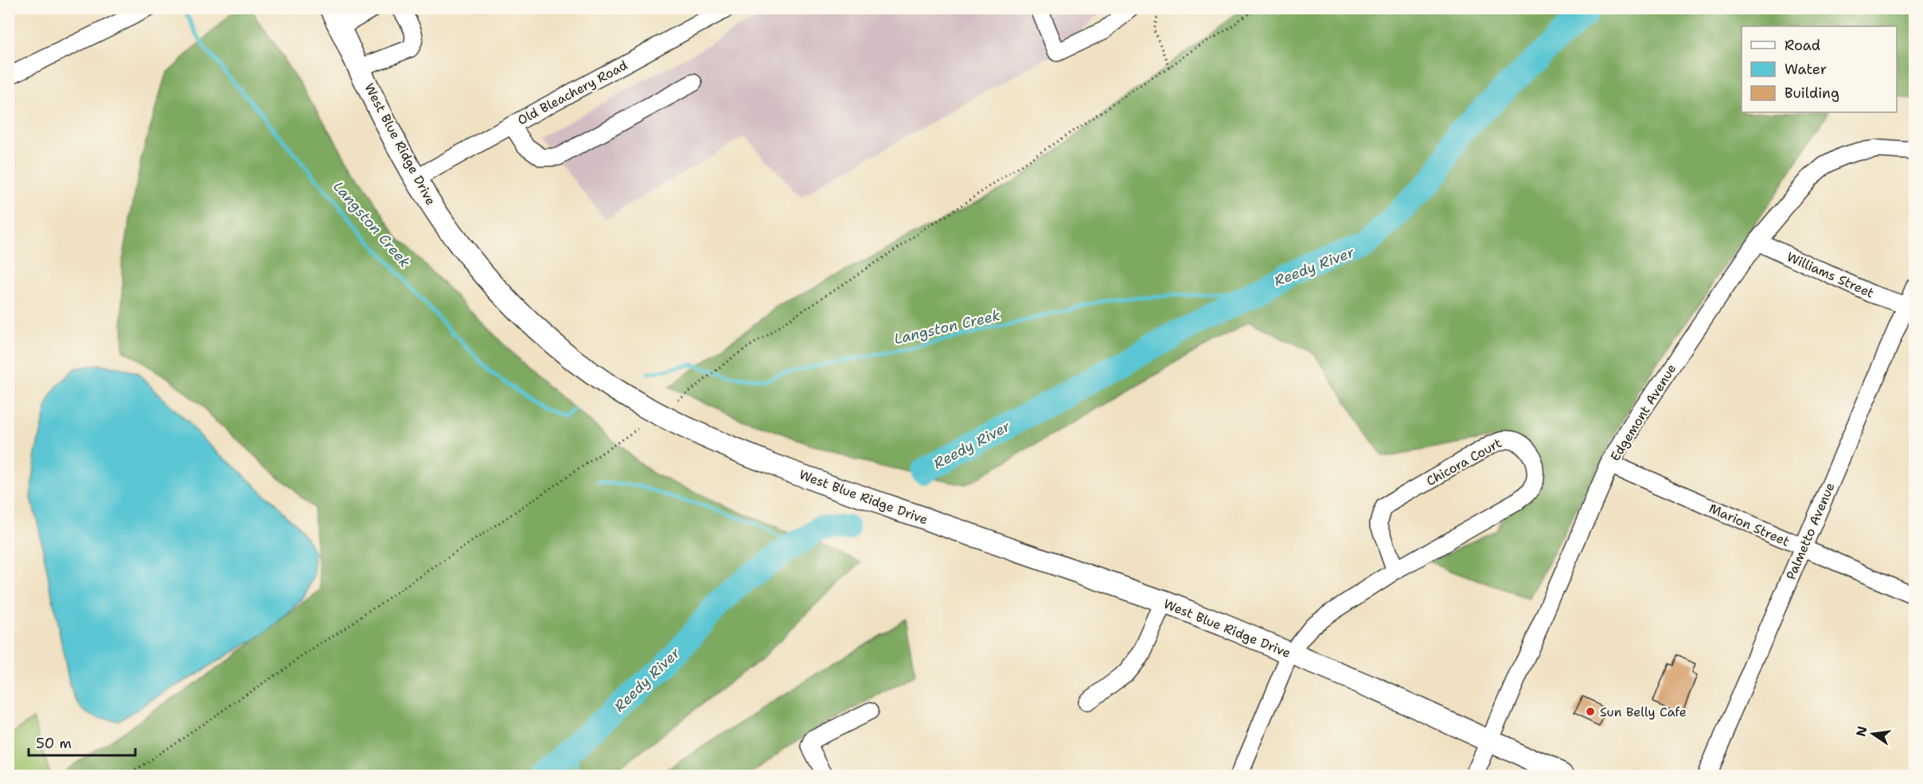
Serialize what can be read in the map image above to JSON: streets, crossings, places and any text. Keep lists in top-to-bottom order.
{
  "streets": {
    "main road": ["West Blue Ridge Drive"],
    "street": [
      "Old Bleachery Road",
      "Williams Street",
      "Edgemont Avenue",
      "Chicora Court",
      "Marion Street",
      "Palmetto Avenue"
    ]
  },
  "crossings": [
    ["Old Bleachery Road", "West Blue Ridge Drive"],
    ["West Blue Ridge Drive", "Edgemont Avenue"],
    ["West Blue Ridge Drive", "Chicora Court"],
    ["Williams Street", "Edgemont Avenue"],
    ["Williams Street", "Palmetto Avenue"],
    ["Edgemont Avenue", "Marion Street"],
    ["Marion Street", "Palmetto Avenue"]
  ],
  "water": ["Langston Creek", "Reedy River"],
  "places": ["Sun Belly Cafe"],
  "legend": ["Road", "Water", "Building"],
  "scale_bar": "50 m",
  "north": "left"
}
